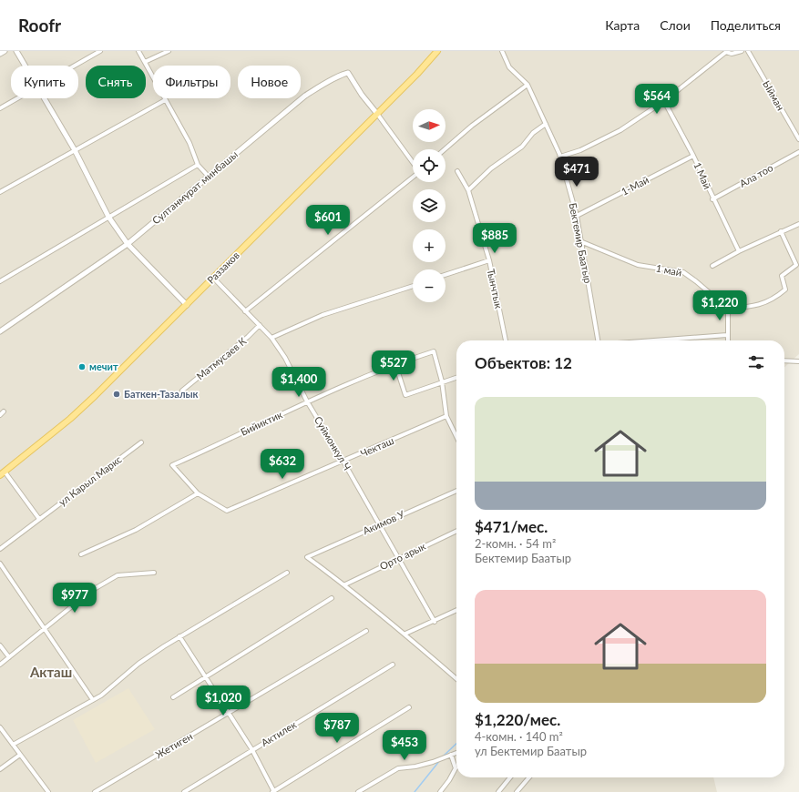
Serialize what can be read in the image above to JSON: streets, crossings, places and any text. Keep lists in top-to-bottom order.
{
  "streets": {
    "main road": ["Раззаков"],
    "street": [
      "Ыйман",
      "1 Май",
      "Ала тоо",
      "1-Май",
      "Султанмурат минбашы",
      "Бектемир Баатыр",
      "1 май",
      "Тынчтык",
      "Матмусаев К",
      "Бийиктик",
      "Суймонкул Ч",
      "Чекташ",
      "ул Карыл Маркс",
      "Акимов У",
      "Орто арык",
      "Актилек",
      "Жетиген"
    ]
  },
  "crossings": [
    ["1 Май", "Ала тоо"],
    ["1 Май", "1-Май"],
    ["1-Май", "Бектемир Баатыр"],
    ["Султанмурат минбашы", "Раззаков"],
    ["Бектемир Баатыр", "1 май"],
    ["Раззаков", "Суймонкул Ч"],
    ["Матмусаев К", "Суймонкул Ч"],
    ["Бийиктик", "Суймонкул Ч"],
    ["Бийиктик", "Чекташ"],
    ["Суймонкул Ч", "Чекташ"],
    ["Суймонкул Ч", "Акимов У"],
    ["Суймонкул Ч", "Орто арык"],
    ["Акимов У", "Орто арык"]
  ],
  "districts": ["Акташ"],
  "places": ["мечит", "Баткен-Тазалык"],
  "north": "right",
  "page": {
    "header": "Roofr",
    "nav": ["Карта", "Слои", "Поделиться"],
    "chip": [
      "Купить",
      "Снять",
      "Фильтры",
      "Новое"
    ],
    "price": [
      "$564",
      "$471",
      "$601",
      "$885",
      "$1,220",
      "$527",
      "$1,400",
      "$632",
      "$977",
      "$1,020",
      "$787",
      "$453"
    ],
    "map_buttons": ["+", "−"],
    "heading": "Объектов: 12",
    "list": [
      {
        "name": "$471/мес.",
        "note": "2-комн. · 54 m² · Бектемир Баатыр"
      },
      {
        "name": "$1,220/мес.",
        "note": "4-комн. · 140 m² · ул Бектемир Баатыр"
      }
    ]
  }
}
